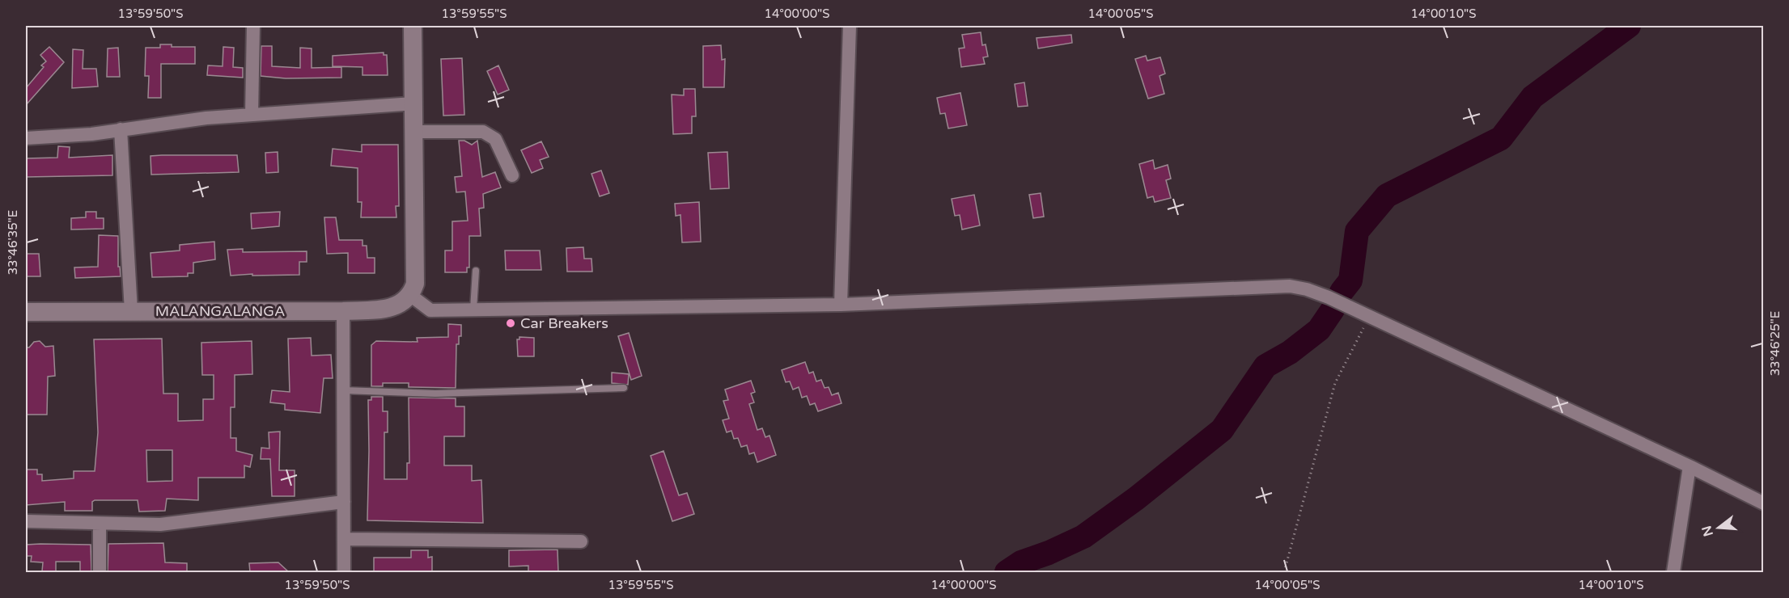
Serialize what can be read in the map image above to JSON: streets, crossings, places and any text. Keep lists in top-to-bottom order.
{
  "streets": {
    "street": ["MALANGALANGA"]
  },
  "places": ["Car Breakers"],
  "north": "left",
  "coordinates": [
    "13°59'50\"S",
    "13°59'55\"S",
    "14°00'00\"S",
    "14°00'05\"S",
    "14°00'10\"S",
    "33°46'35\"E",
    "33°46'25\"E"
  ]
}
